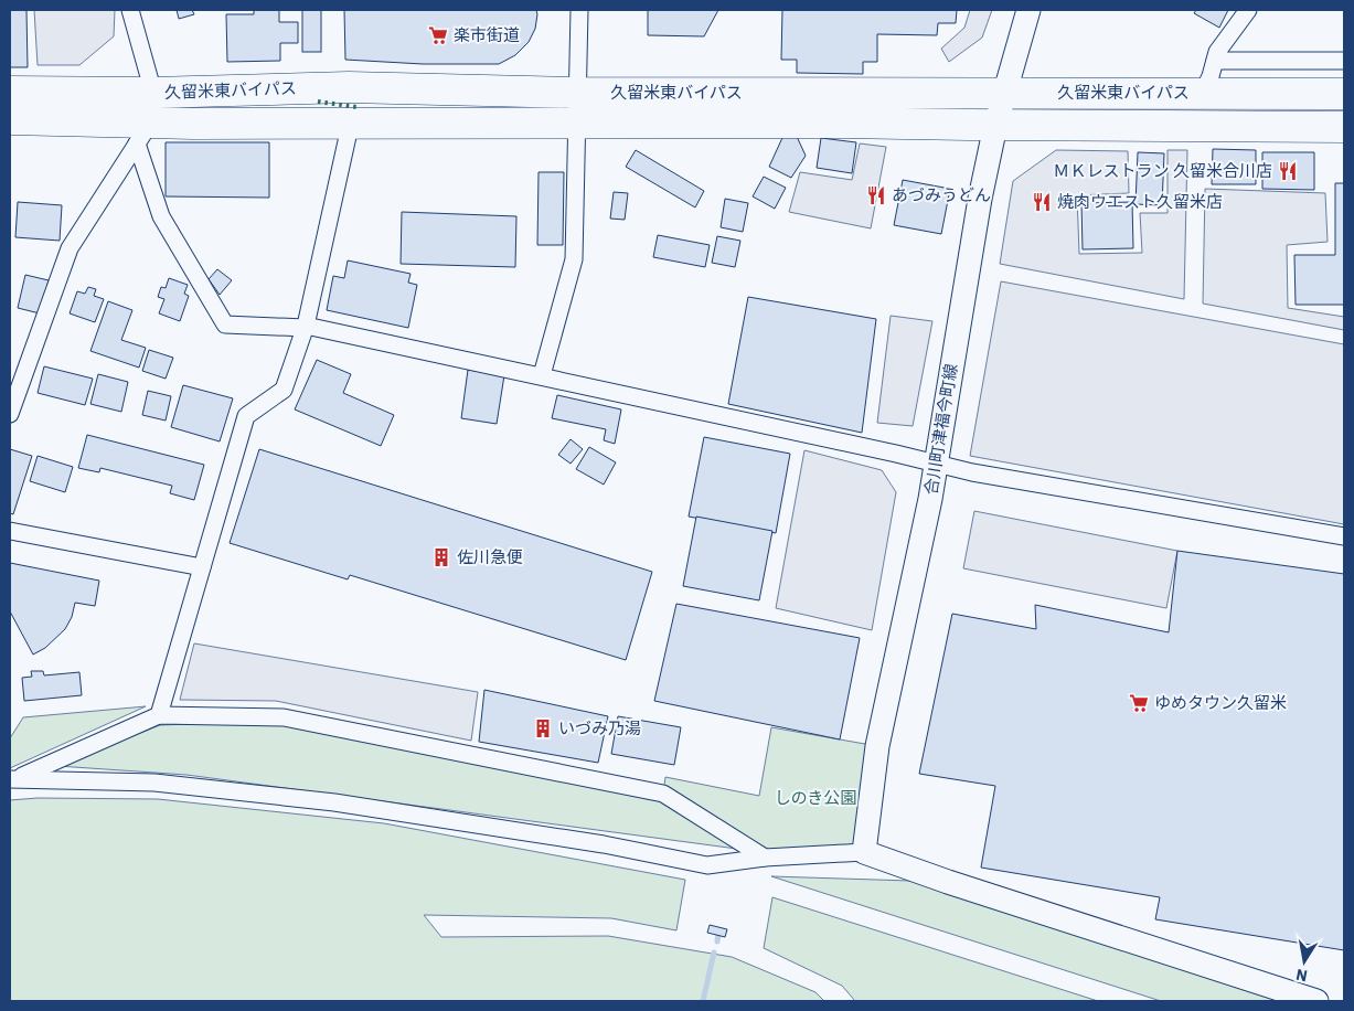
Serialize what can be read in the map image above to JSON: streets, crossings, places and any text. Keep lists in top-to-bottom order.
{
  "streets": {
    "highway": ["久留米東バイパス"],
    "street": ["合川町津福今町線"]
  },
  "crossings": [
    ["久留米東バイパス", "合川町津福今町線"]
  ],
  "parks": ["しのき公園"],
  "places": {
    "supermarket": ["楽市街道", "ゆめタウン久留米"],
    "restaurant": ["ＭＫレストラン 久留米合川店", "あづみうどん", "焼肉ウエスト久留米店"],
    "building": ["佐川急便", "いづみ乃湯"]
  },
  "north": "bottom"
}
